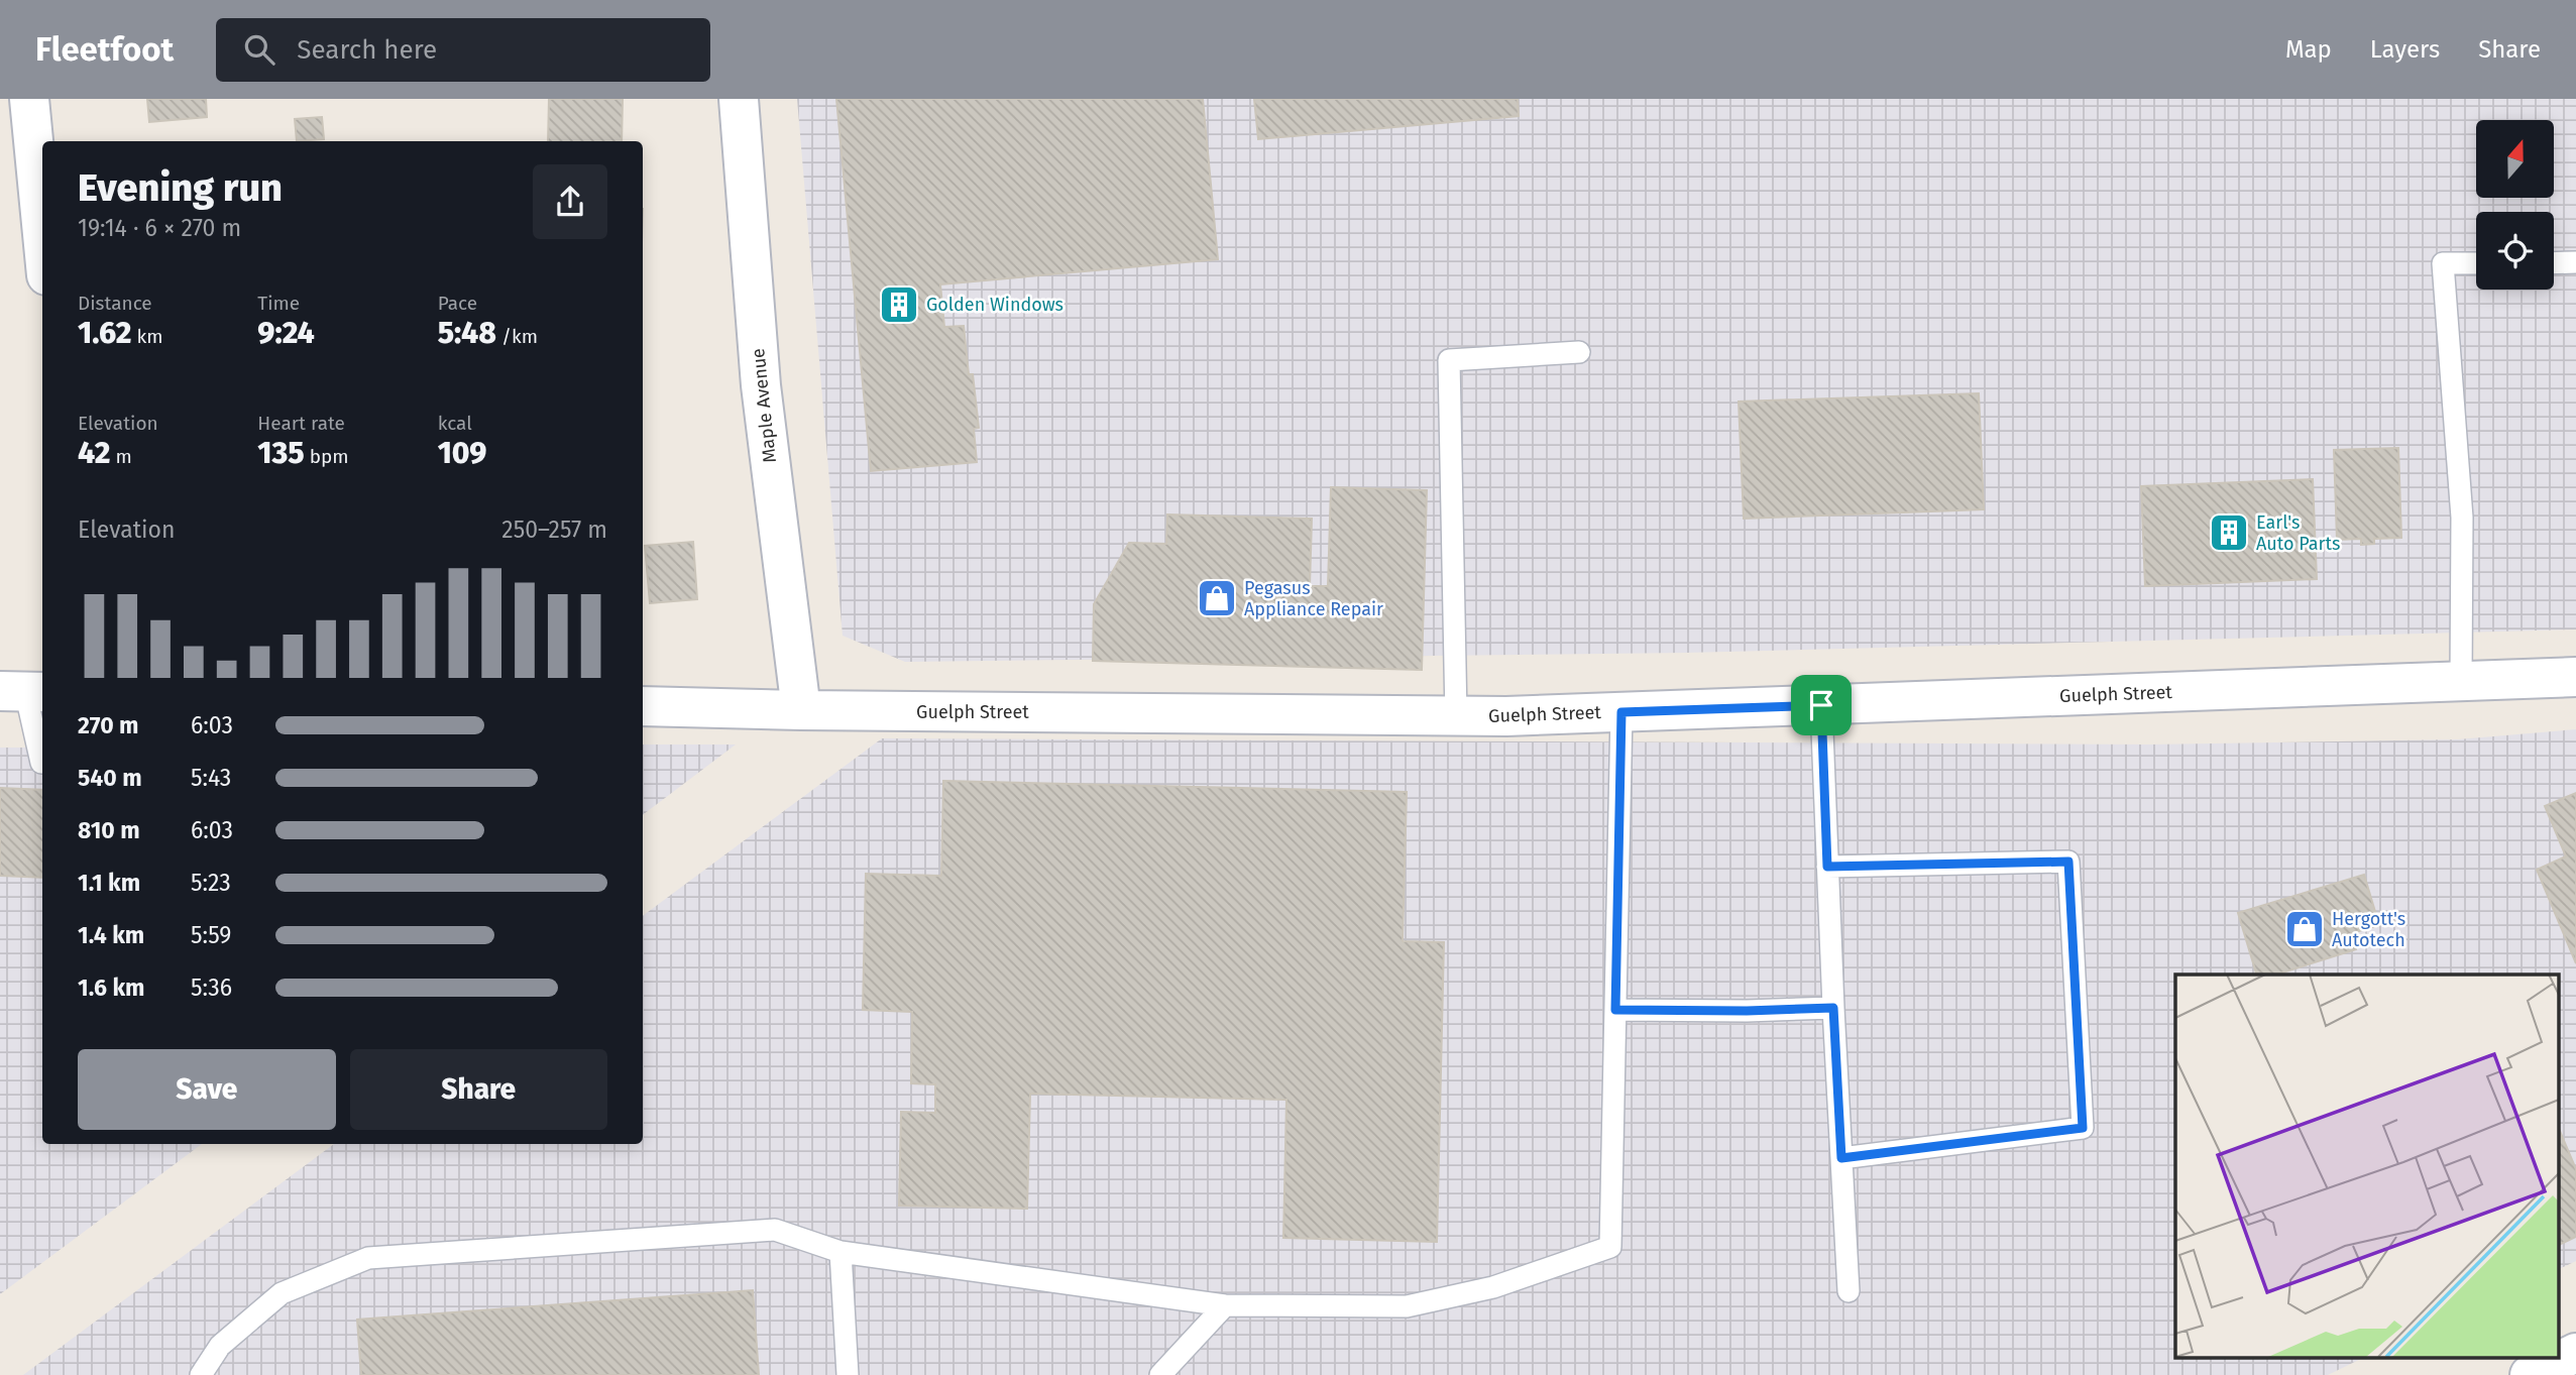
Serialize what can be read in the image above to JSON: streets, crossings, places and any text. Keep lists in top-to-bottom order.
{
  "streets": {
    "street": ["Maple Avenue", "Guelph Street"]
  },
  "crossings": [
    ["Maple Avenue", "Guelph Street"]
  ],
  "places": {
    "building": ["Golden Windows", "Earl's Auto Parts"],
    "shop": ["Pegasus Appliance Repair", "Hergott's Autotech"]
  },
  "north": "top",
  "page": {
    "header": "Fleetfoot",
    "search": "Search here",
    "nav": ["Map", "Layers", "Share"],
    "heading": ["Evening run", "19:14 · 6 × 270 m"],
    "stats": [
      ["Distance", "1.62 km"],
      ["Time", "9:24"],
      ["Pace", "5:48 /km"],
      ["Elevation", "42 m"],
      ["Heart rate", "135 bpm"],
      ["kcal", "109"]
    ],
    "chart": ["Elevation", "250–257 m"],
    "list": [
      {
        "name": "270 m",
        "note": "6:03"
      },
      {
        "name": "540 m",
        "note": "5:43"
      },
      {
        "name": "810 m",
        "note": "6:03"
      },
      {
        "name": "1.1 km",
        "note": "5:23"
      },
      {
        "name": "1.4 km",
        "note": "5:59"
      },
      {
        "name": "1.6 km",
        "note": "5:36"
      }
    ],
    "buttons": ["Save", "Share"]
  }
}
